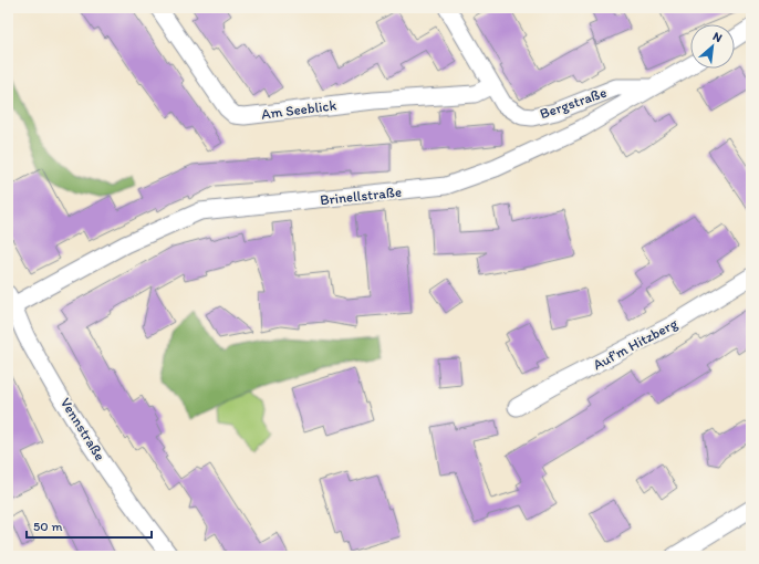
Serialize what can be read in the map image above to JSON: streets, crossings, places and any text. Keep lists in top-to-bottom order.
{
  "streets": {
    "street": [
      "Bergstraße",
      "Am Seeblick",
      "Brinellstraße",
      "Auf'm Hitzberg",
      "Vennstraße"
    ]
  },
  "crossings": [
    ["Bergstraße", "Am Seeblick"],
    ["Bergstraße", "Brinellstraße"],
    ["Brinellstraße", "Vennstraße"]
  ],
  "scale_bar": "50 m",
  "north": "top right"
}
